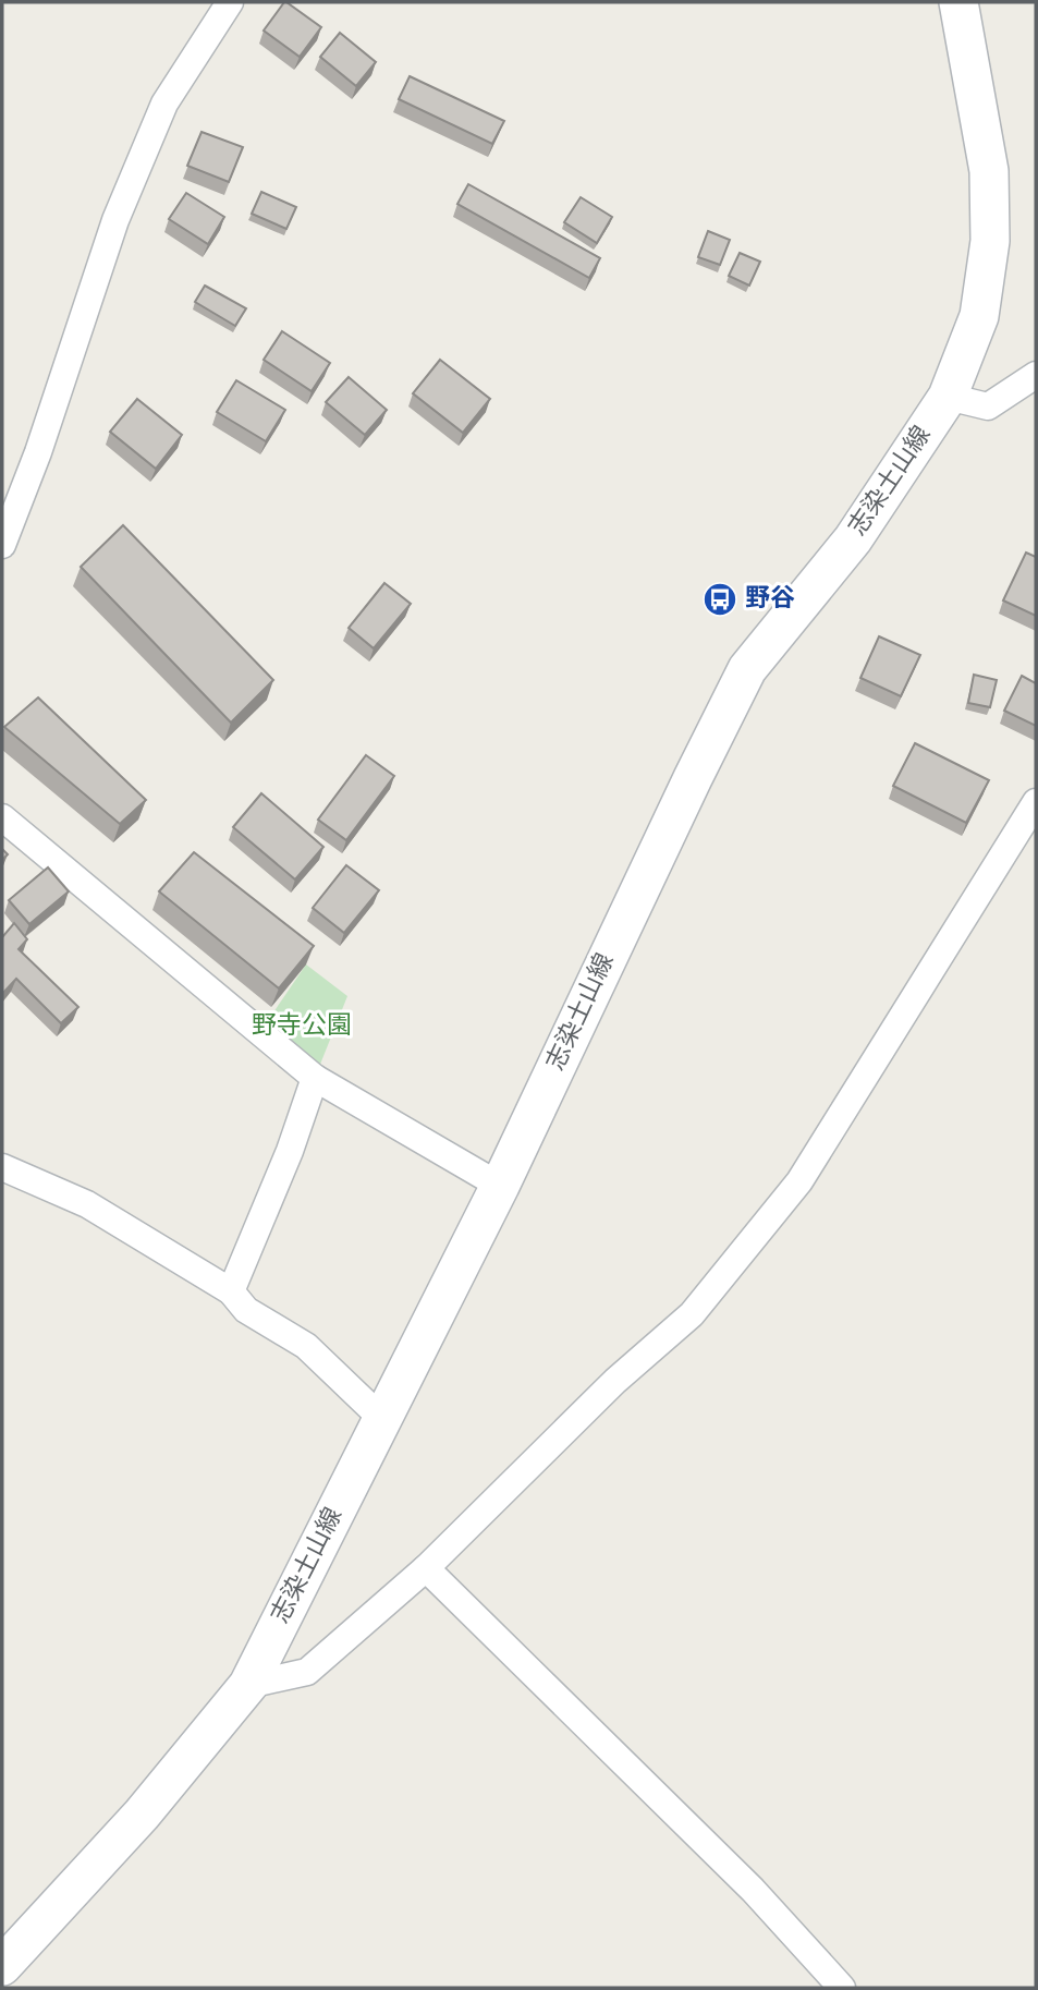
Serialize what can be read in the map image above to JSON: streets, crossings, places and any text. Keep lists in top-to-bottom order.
{
  "streets": {
    "main road": ["志染土山線"]
  },
  "parks": ["野寺公園"],
  "places": {
    "bus stop": ["野谷"]
  }
}
